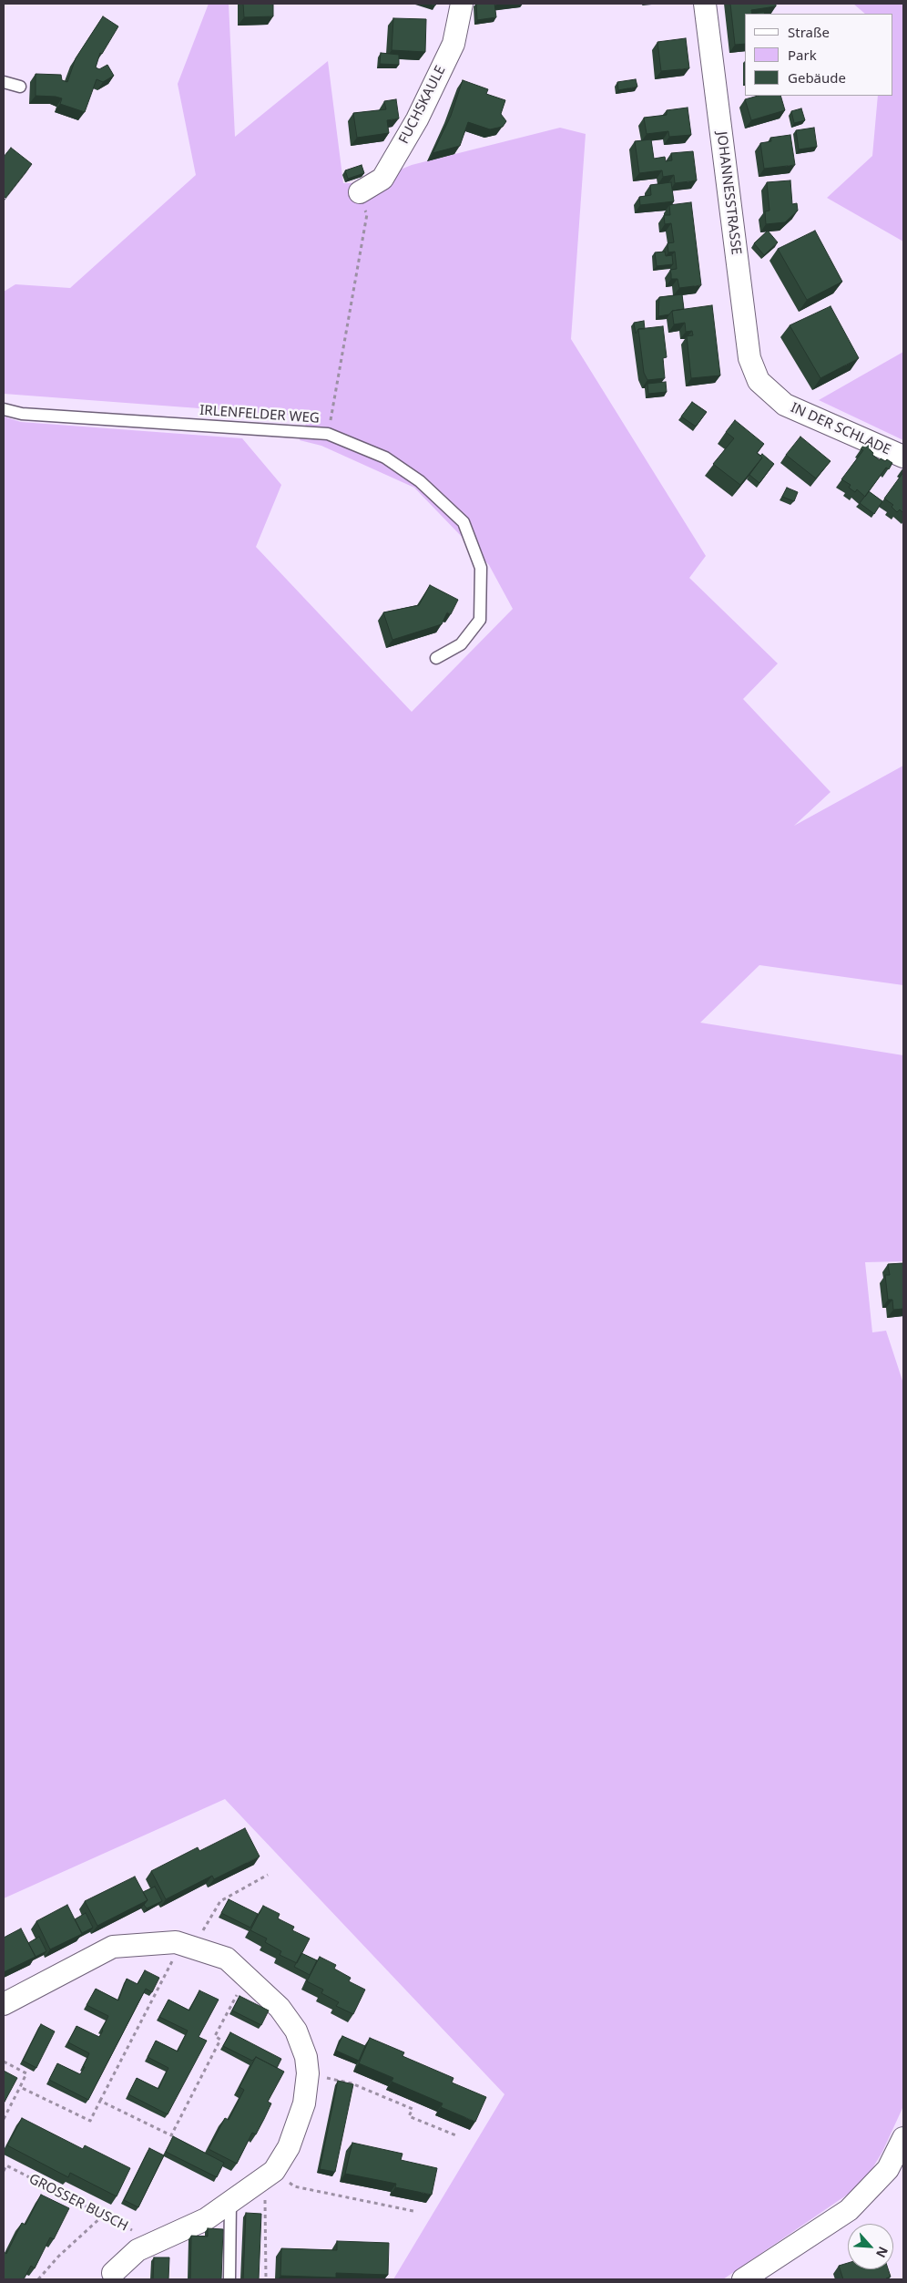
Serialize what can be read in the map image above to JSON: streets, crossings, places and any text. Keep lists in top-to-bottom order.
{
  "streets": {
    "street": ["FUCHSKAULE", "JOHANNESSTRASSE", "IN DER SCHLADE"],
    "lane": ["IRLENFELDER WEG"],
    "path": ["GROSSER BUSCH"]
  },
  "crossings": [
    ["JOHANNESSTRASSE", "IN DER SCHLADE"]
  ],
  "legend": ["Straße", "Park", "Gebäude"],
  "north": "bottom right"
}
